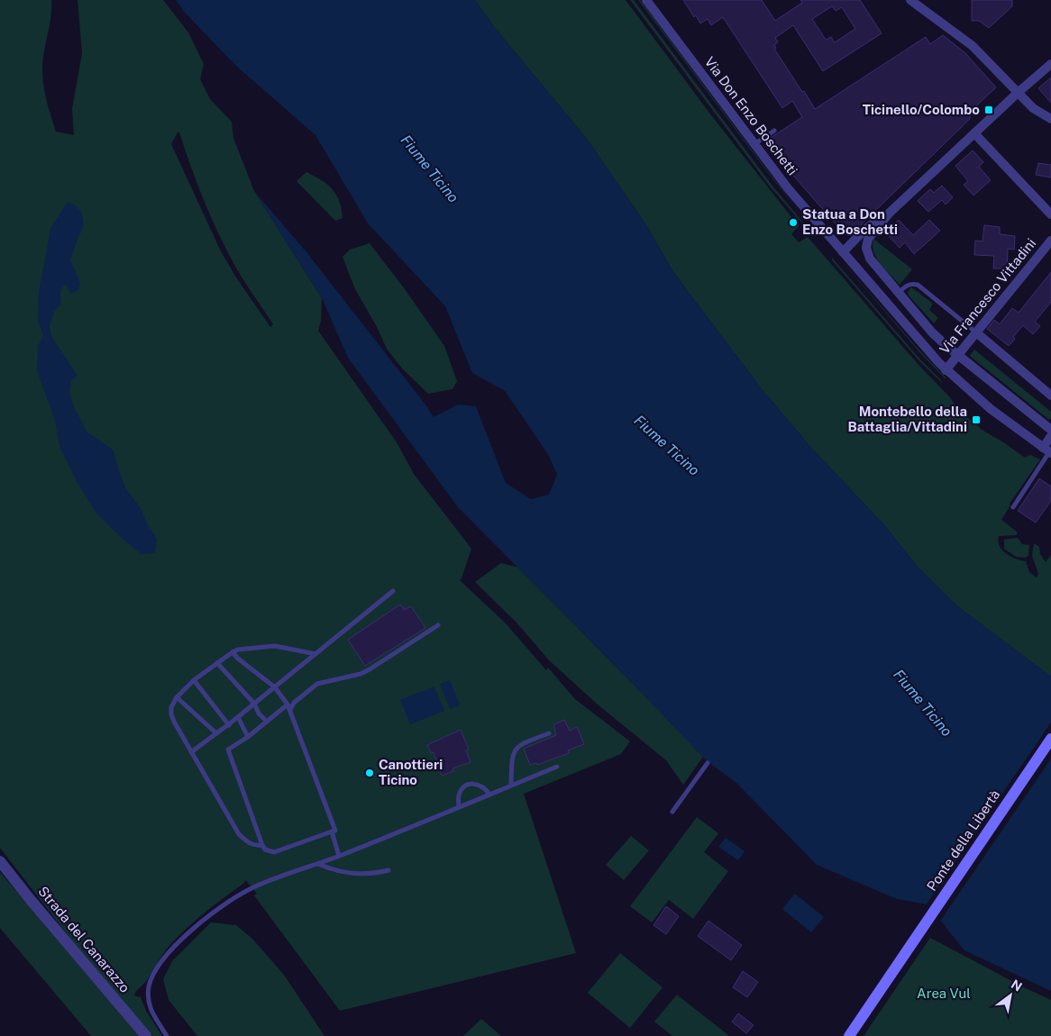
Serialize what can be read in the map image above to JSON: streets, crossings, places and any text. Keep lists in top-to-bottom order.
{
  "streets": {
    "main road": ["Ponte della Libertà"],
    "street": ["Via Don Enzo Boschetti", "Via Francesco Vittadini", "Strada del Canarazzo"]
  },
  "crossings": [
    ["Via Don Enzo Boschetti", "Via Francesco Vittadini"]
  ],
  "water": ["Fiume Ticino"],
  "parks": ["Area Vul"],
  "places": {
    "transit": ["Ticinello/Colombo", "Montebello della Battaglia/Vittadini"],
    "other": ["Statua a Don Enzo Boschetti", "Canottieri Ticino"]
  },
  "north": "top right"
}
